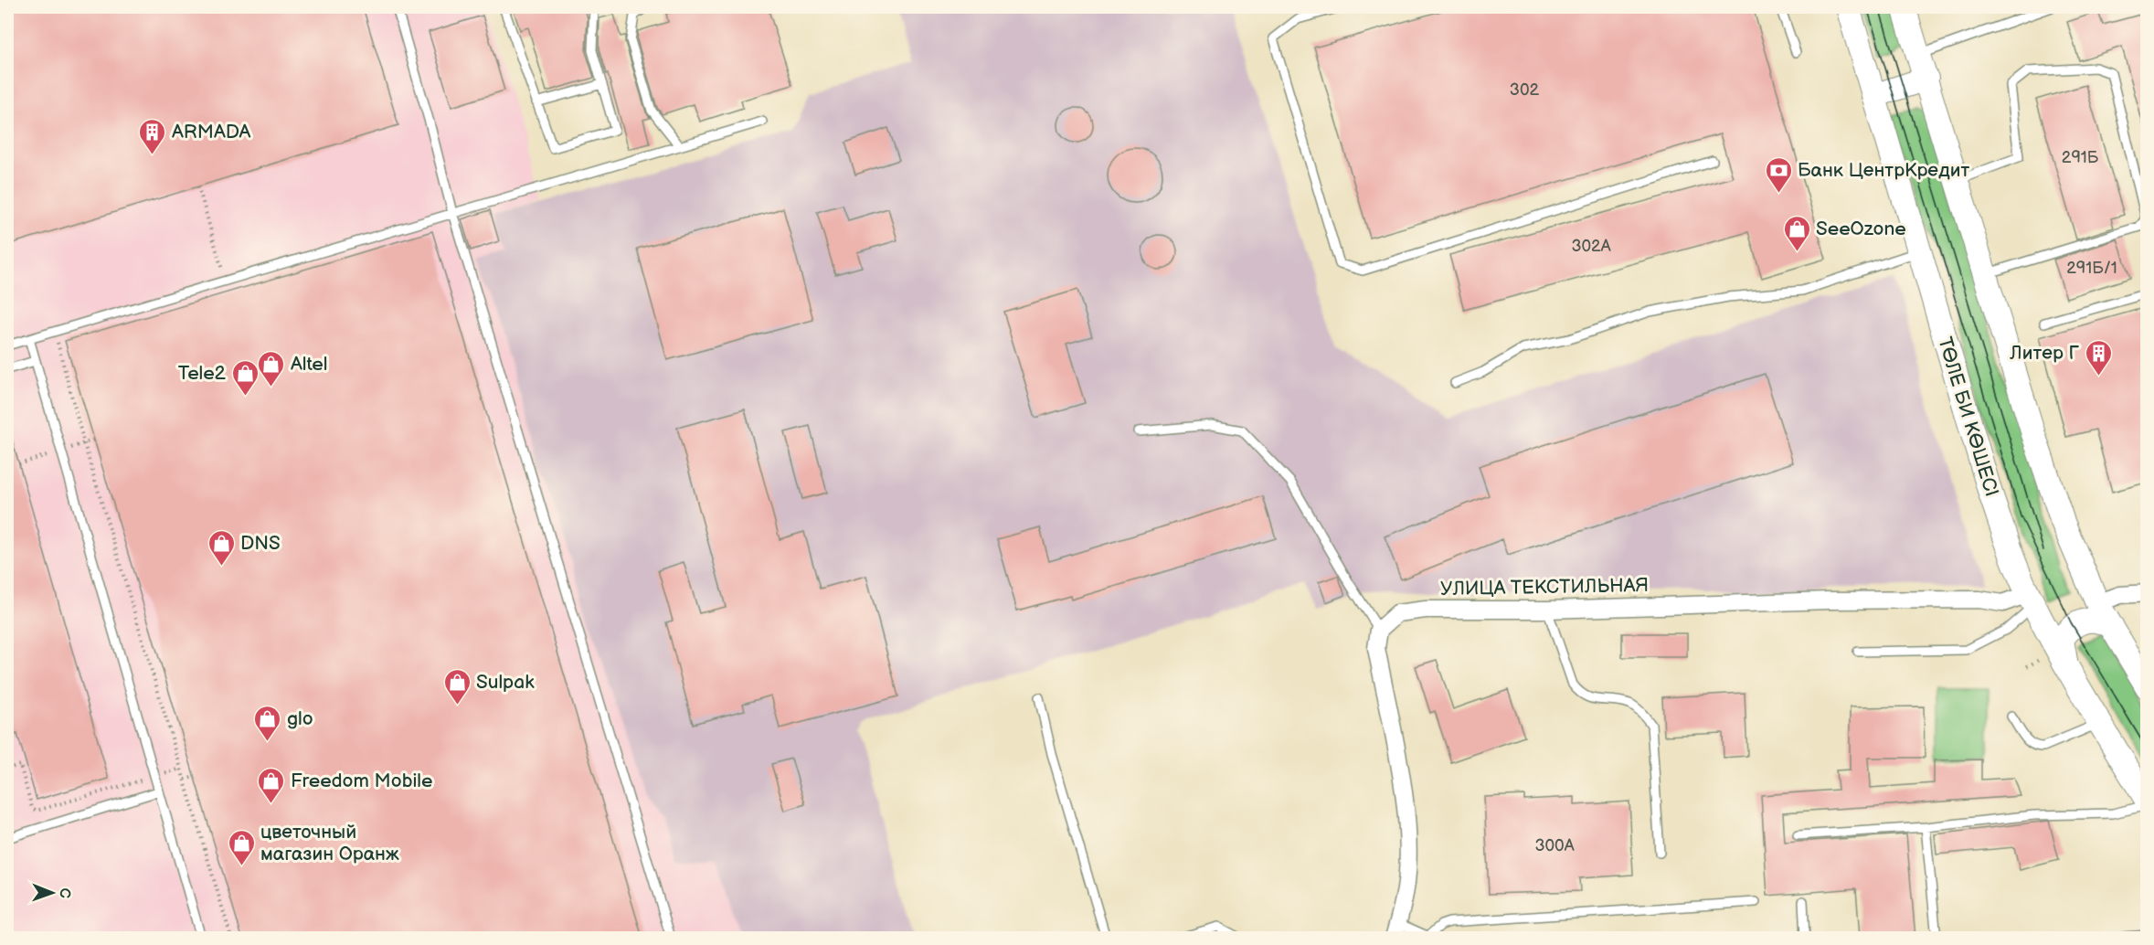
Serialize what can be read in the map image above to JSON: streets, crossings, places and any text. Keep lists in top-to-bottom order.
{
  "streets": {
    "main road": ["ТӨЛЕ БИ КӨШЕСІ"],
    "street": ["УЛИЦА ТЕКСТИЛЬНАЯ"]
  },
  "crossings": [
    ["ТӨЛЕ БИ КӨШЕСІ", "УЛИЦА ТЕКСТИЛЬНАЯ"]
  ],
  "places": {
    "building": ["ARMADA", "Литер Г"],
    "bank": ["Банк ЦентрКредит"],
    "shop": [
      "SeeОzone",
      "Altel",
      "Tele2",
      "DNS",
      "Sulpak",
      "glo",
      "Freedom Mobile",
      "цветочный магазин Оранж"
    ]
  },
  "house_numbers": [
    "302",
    "291Б",
    "302А",
    "291Б/1",
    "300А"
  ],
  "north": "right"
}
